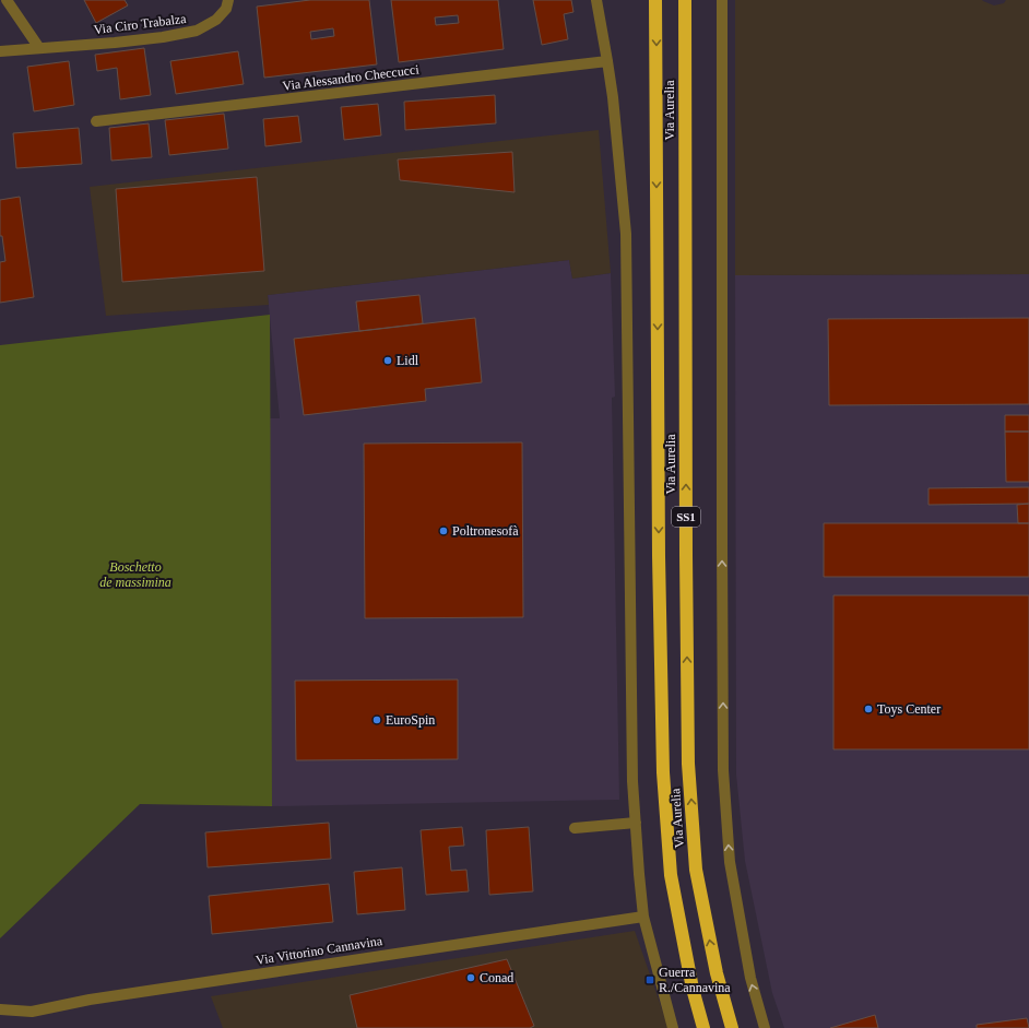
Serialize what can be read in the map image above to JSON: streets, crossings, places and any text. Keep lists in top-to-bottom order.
{
  "streets": {
    "highway": ["Via Aurelia", "SS1"],
    "street": ["Via Ciro Trabalza", "Via Alessandro Checcucci", "Via Vittorino Cannavina"]
  },
  "parks": ["Boschetto de massimina"],
  "places": {
    "other": [
      "Lidl",
      "Poltronesofà",
      "Toys Center",
      "EuroSpin",
      "Conad"
    ],
    "transit": ["Guerra R./Cannavina"]
  }
}
